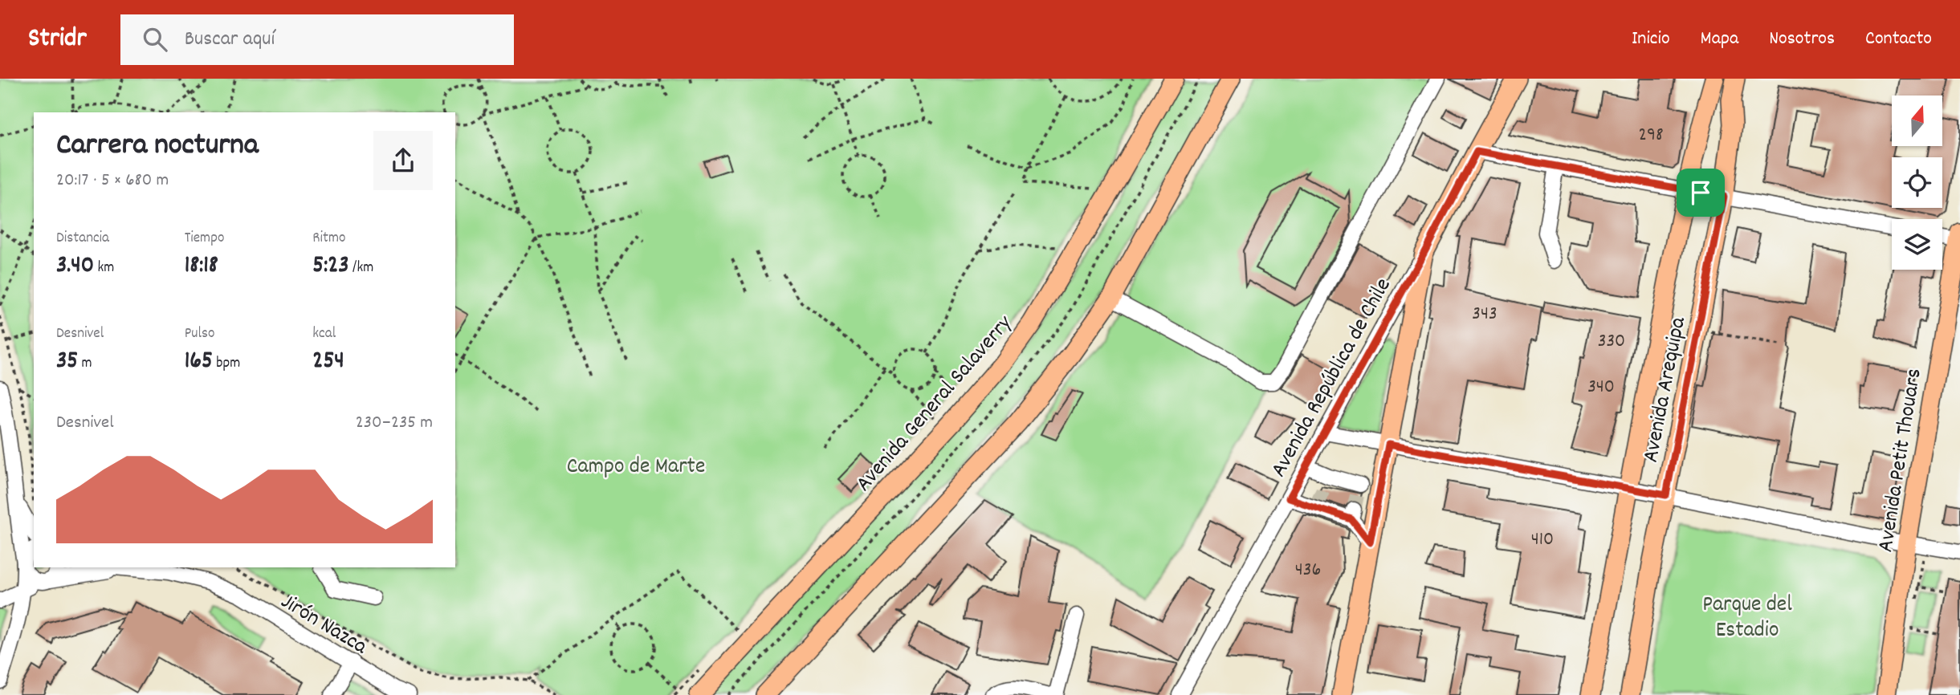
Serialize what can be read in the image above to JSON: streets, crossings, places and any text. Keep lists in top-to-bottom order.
{
  "streets": {
    "main road": [
      "Avenida República de Chile",
      "Avenida Arequipa",
      "Avenida General Salaverry",
      "Avenida Petit Thouars"
    ],
    "street": ["Jirón Nazca"]
  },
  "parks": ["Campo de Marte", "Parque del Estadio"],
  "house_numbers": [
    "298",
    "343",
    "330",
    "340",
    "410",
    "436"
  ],
  "north": "top",
  "page": {
    "header": "Stridr",
    "search": "Buscar aquí",
    "nav": [
      "Inicio",
      "Mapa",
      "Nosotros",
      "Contacto"
    ],
    "heading": ["Carrera nocturna", "20:17 · 5 × 680 m"],
    "stats": [
      ["Distancia", "3.40 km"],
      ["Tiempo", "18:18"],
      ["Ritmo", "5:23 /km"],
      ["Desnivel", "35 m"],
      ["Pulso", "165 bpm"],
      ["kcal", "254"]
    ],
    "chart": ["Desnivel", "230–235 m"]
  }
}
